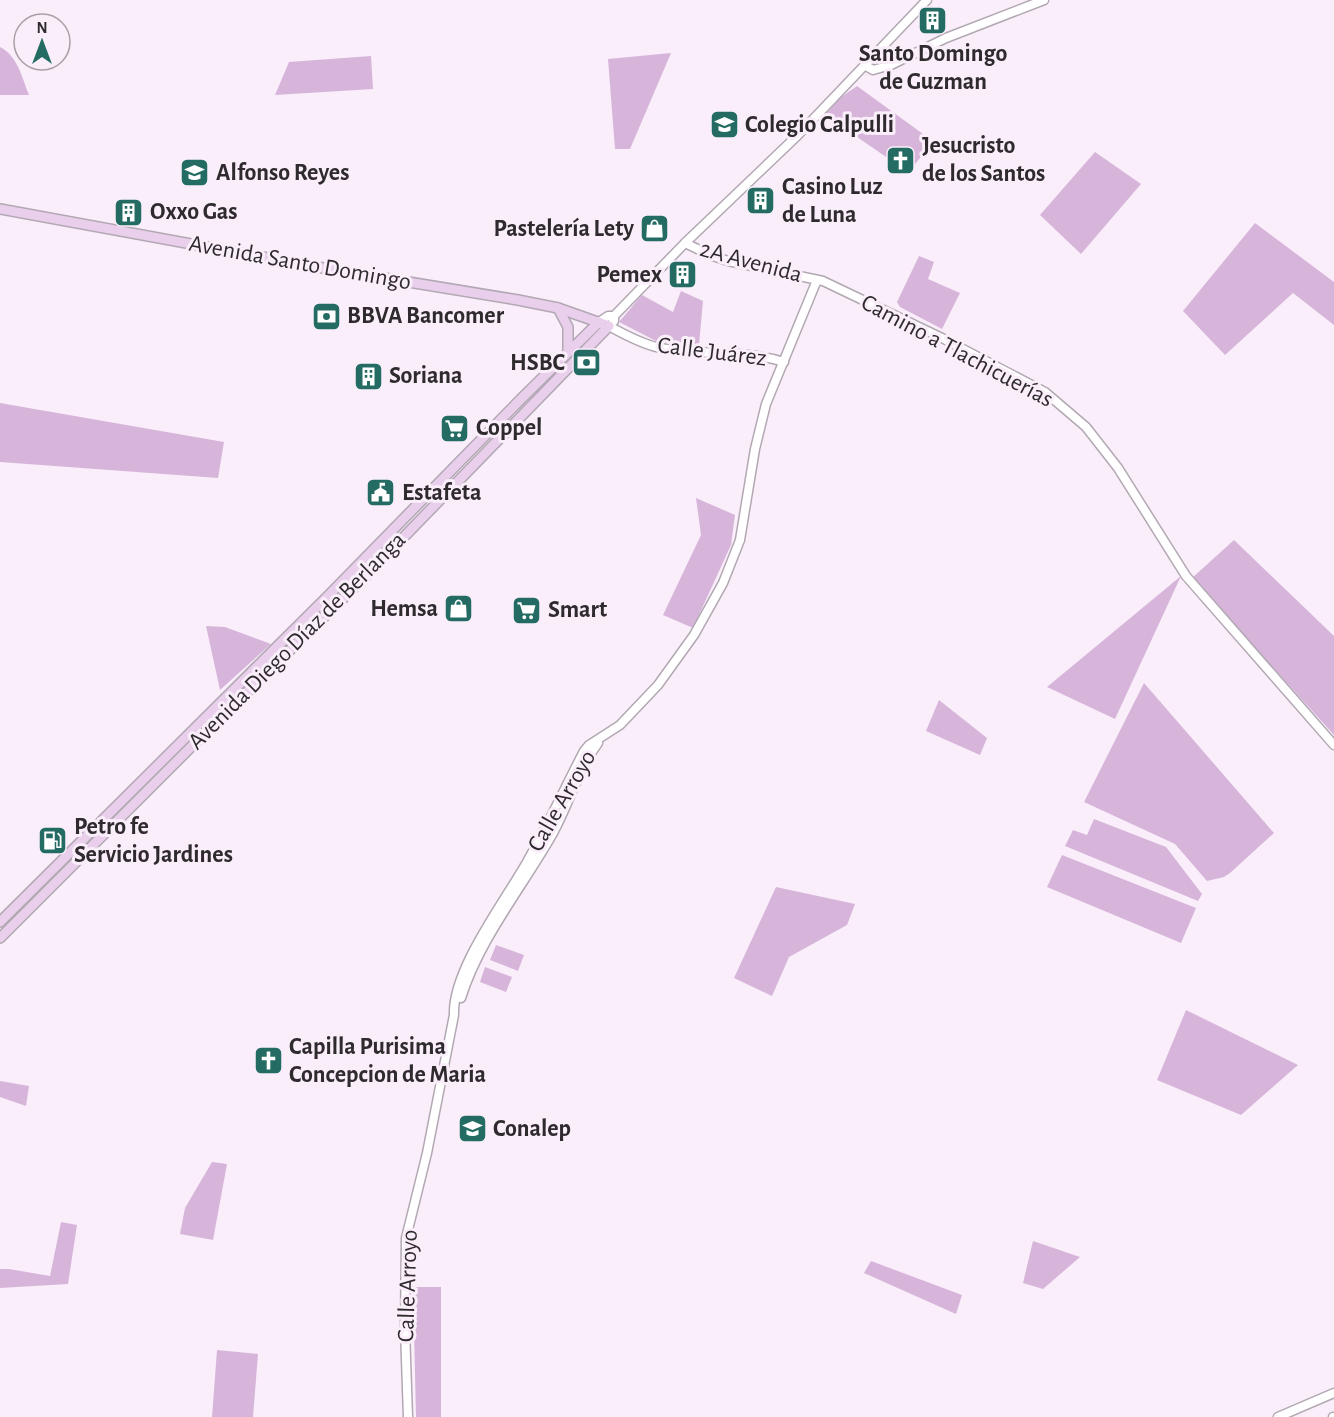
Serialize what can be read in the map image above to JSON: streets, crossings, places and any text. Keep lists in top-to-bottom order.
{
  "streets": {
    "main road": ["Avenida Santo Domingo", "Avenida Diego Díaz de Berlanga"],
    "street": [
      "2A Avenida",
      "Camino a Tlachicuerías",
      "Calle Juárez",
      "Calle Arroyo"
    ]
  },
  "crossings": [
    ["2A Avenida", "Camino a Tlachicuerías"],
    ["2A Avenida", "Avenida Diego Díaz de Berlanga"],
    ["Avenida Santo Domingo", "Calle Juárez"],
    ["Avenida Santo Domingo", "Avenida Diego Díaz de Berlanga"],
    ["Calle Juárez", "Avenida Diego Díaz de Berlanga"],
    ["Calle Juárez", "Calle Arroyo"]
  ],
  "places": {
    "building": [
      "Santo Domingo de Guzman",
      "Casino Luz de Luna",
      "Oxxo Gas",
      "Pemex",
      "Soriana"
    ],
    "school or university": ["Colegio Calpulli", "Alfonso Reyes", "Conalep"],
    "church": ["Jesucristo de los Santos", "Capilla Purisima Concepcion de Maria"],
    "shop": ["Pastelería Lety", "Hemsa"],
    "bank": ["BBVA Bancomer", "HSBC"],
    "supermarket": ["Coppel", "Smart"],
    "public building": ["Estafeta"],
    "fuel station": ["Petro fe Servicio Jardines"]
  },
  "north": "top"
}
